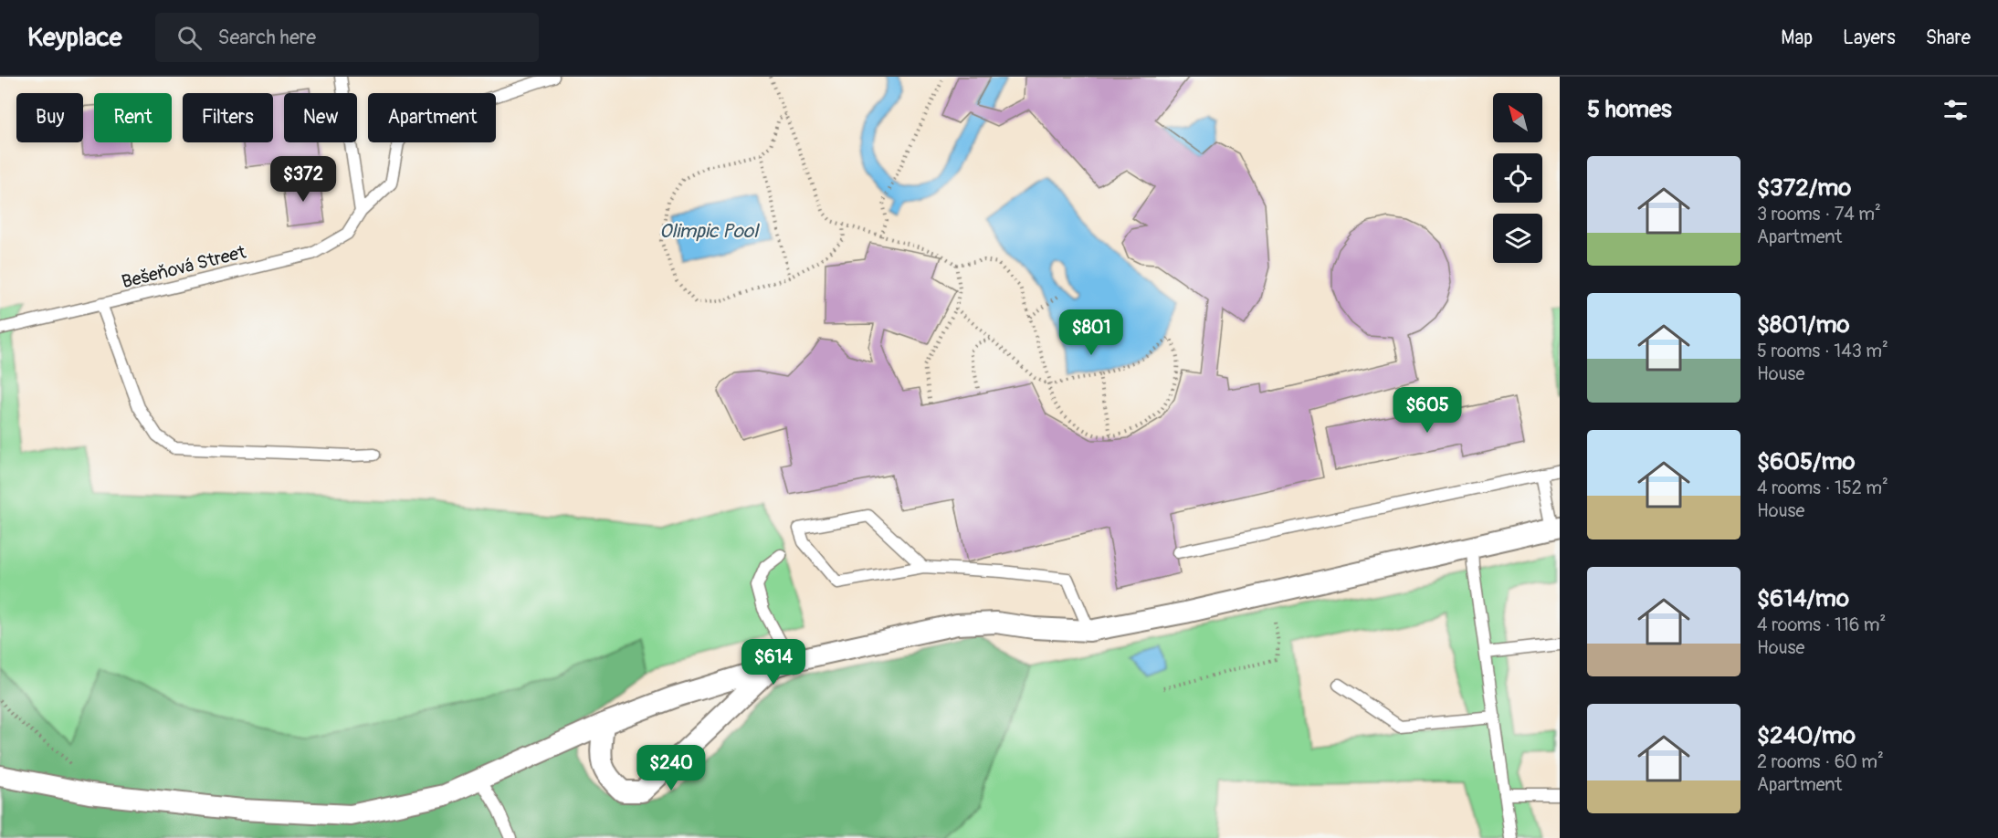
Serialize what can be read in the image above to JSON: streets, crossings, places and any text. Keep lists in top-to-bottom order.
{
  "streets": {
    "lane": ["Bešeňová Street"]
  },
  "water": ["Olimpic Pool"],
  "north": "top left",
  "page": {
    "header": "Keyplace",
    "search": "Search here",
    "nav": ["Map", "Layers", "Share"],
    "heading": "5 homes",
    "chip": [
      "Buy",
      "Rent",
      "Filters",
      "New",
      "Apartment"
    ],
    "list": [
      {
        "name": "$372/mo",
        "note": "3 rooms · 74 m² · Apartment"
      },
      {
        "name": "$801/mo",
        "note": "5 rooms · 143 m² · House"
      },
      {
        "name": "$605/mo",
        "note": "4 rooms · 152 m² · House"
      },
      {
        "name": "$614/mo",
        "note": "4 rooms · 116 m² · House"
      },
      {
        "name": "$240/mo",
        "note": "2 rooms · 60 m² · Apartment"
      }
    ],
    "price": [
      "$372",
      "$801",
      "$605",
      "$614",
      "$240"
    ]
  }
}
